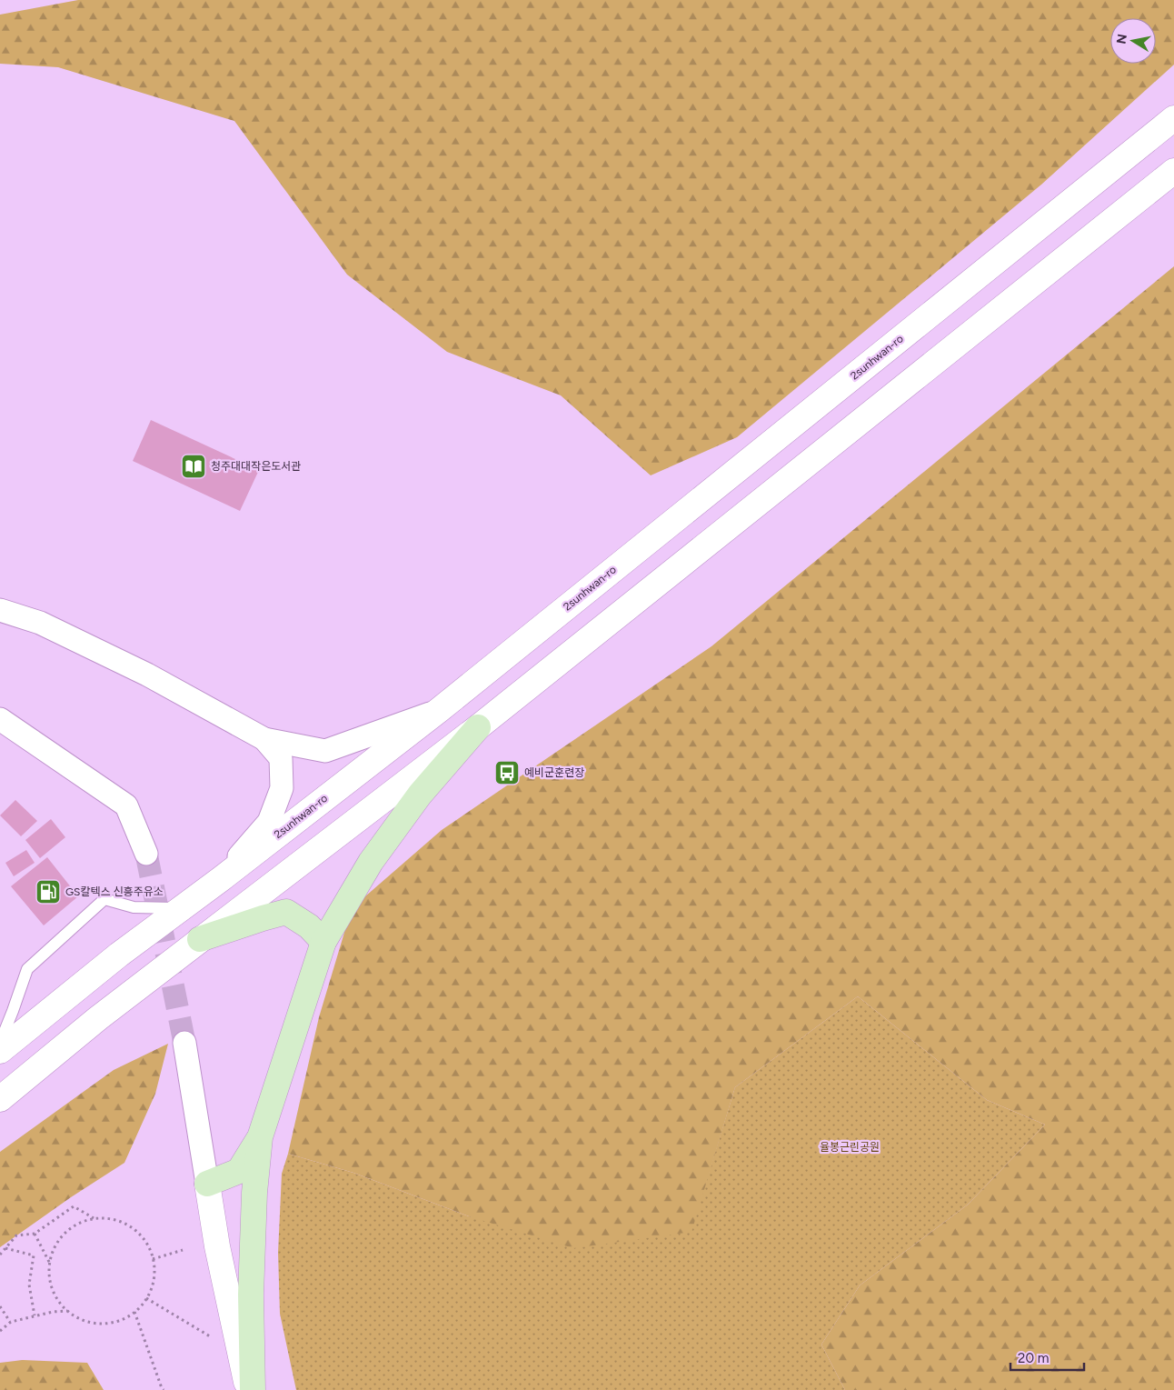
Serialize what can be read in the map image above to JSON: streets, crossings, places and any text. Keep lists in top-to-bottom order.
{
  "streets": {
    "street": ["2sunhwan-ro"]
  },
  "parks": ["율봉근린공원"],
  "places": {
    "library": ["청주대대작은도서관"],
    "bus stop": ["예비군훈련장"],
    "fuel station": ["GS칼텍스 신흥주유소"]
  },
  "scale_bar": "20 m",
  "north": "left"
}
